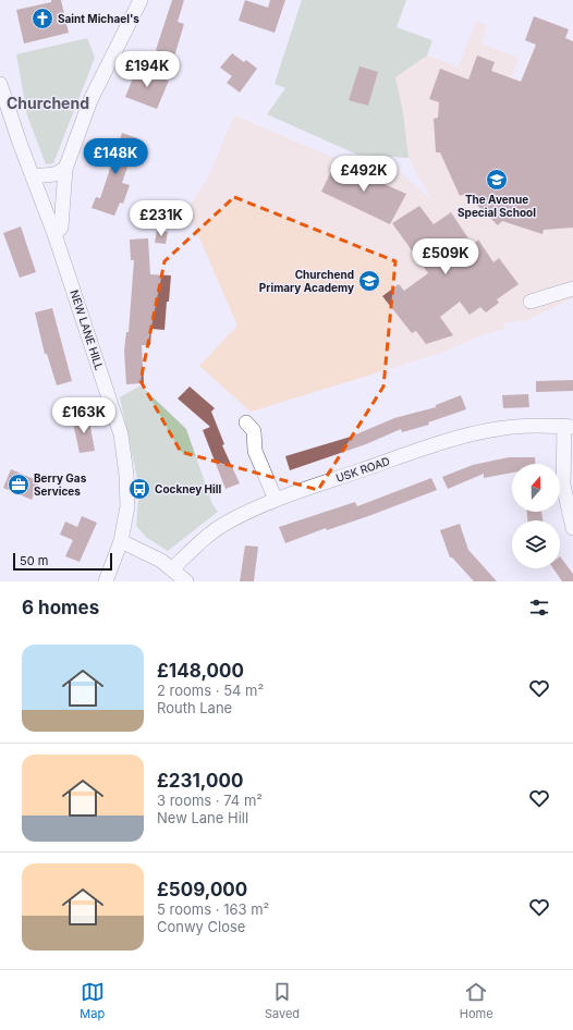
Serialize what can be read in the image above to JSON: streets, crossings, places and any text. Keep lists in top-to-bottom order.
{
  "streets": {
    "street": ["NEW LANE HILL", "USK ROAD"]
  },
  "districts": ["Churchend"],
  "places": {
    "church": ["Saint Michael's"],
    "school or university": ["The Avenue Special School", "Churchend Primary Academy"],
    "office": ["Berry Gas Services"],
    "bus stop": ["Cockney Hill"]
  },
  "scale_bar": "50 m",
  "north": "top",
  "page": {
    "price": [
      "£194K",
      "£148K",
      "£492K",
      "£231K",
      "£509K",
      "£163K"
    ],
    "scale": "50 m",
    "heading": "6 homes",
    "list": [
      {
        "name": "£148,000",
        "note": "2 rooms · 54 m² · Routh Lane"
      },
      {
        "name": "£231,000",
        "note": "3 rooms · 74 m² · New Lane Hill"
      },
      {
        "name": "£509,000",
        "note": "5 rooms · 163 m² · Conwy Close"
      }
    ],
    "tabs": ["Map", "Saved", "Home"]
  }
}
